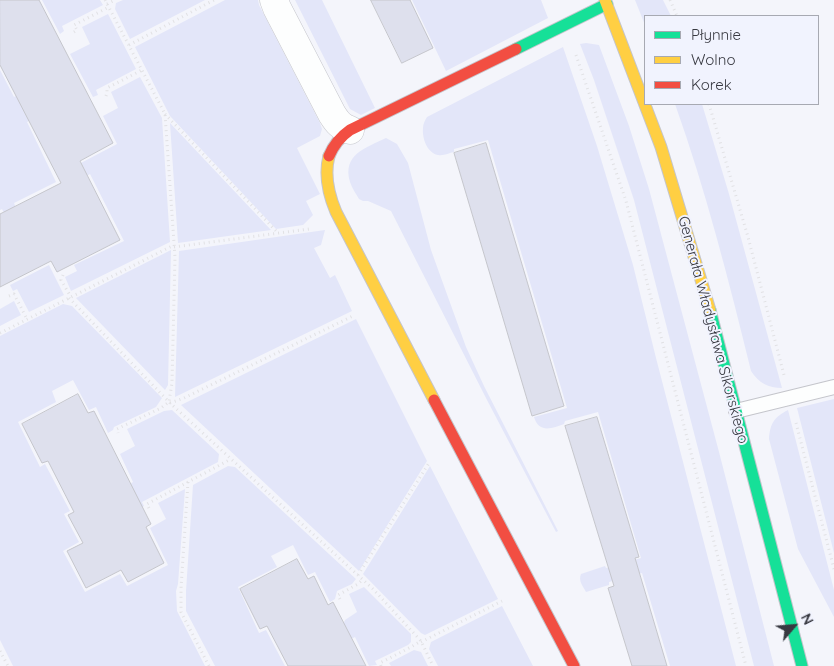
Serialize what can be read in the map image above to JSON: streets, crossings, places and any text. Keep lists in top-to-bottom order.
{
  "streets": {
    "street": ["Generała Władysława Sikorskiego"]
  },
  "legend": ["Płynnie", "Wolno", "Korek"],
  "north": "top right"
}
